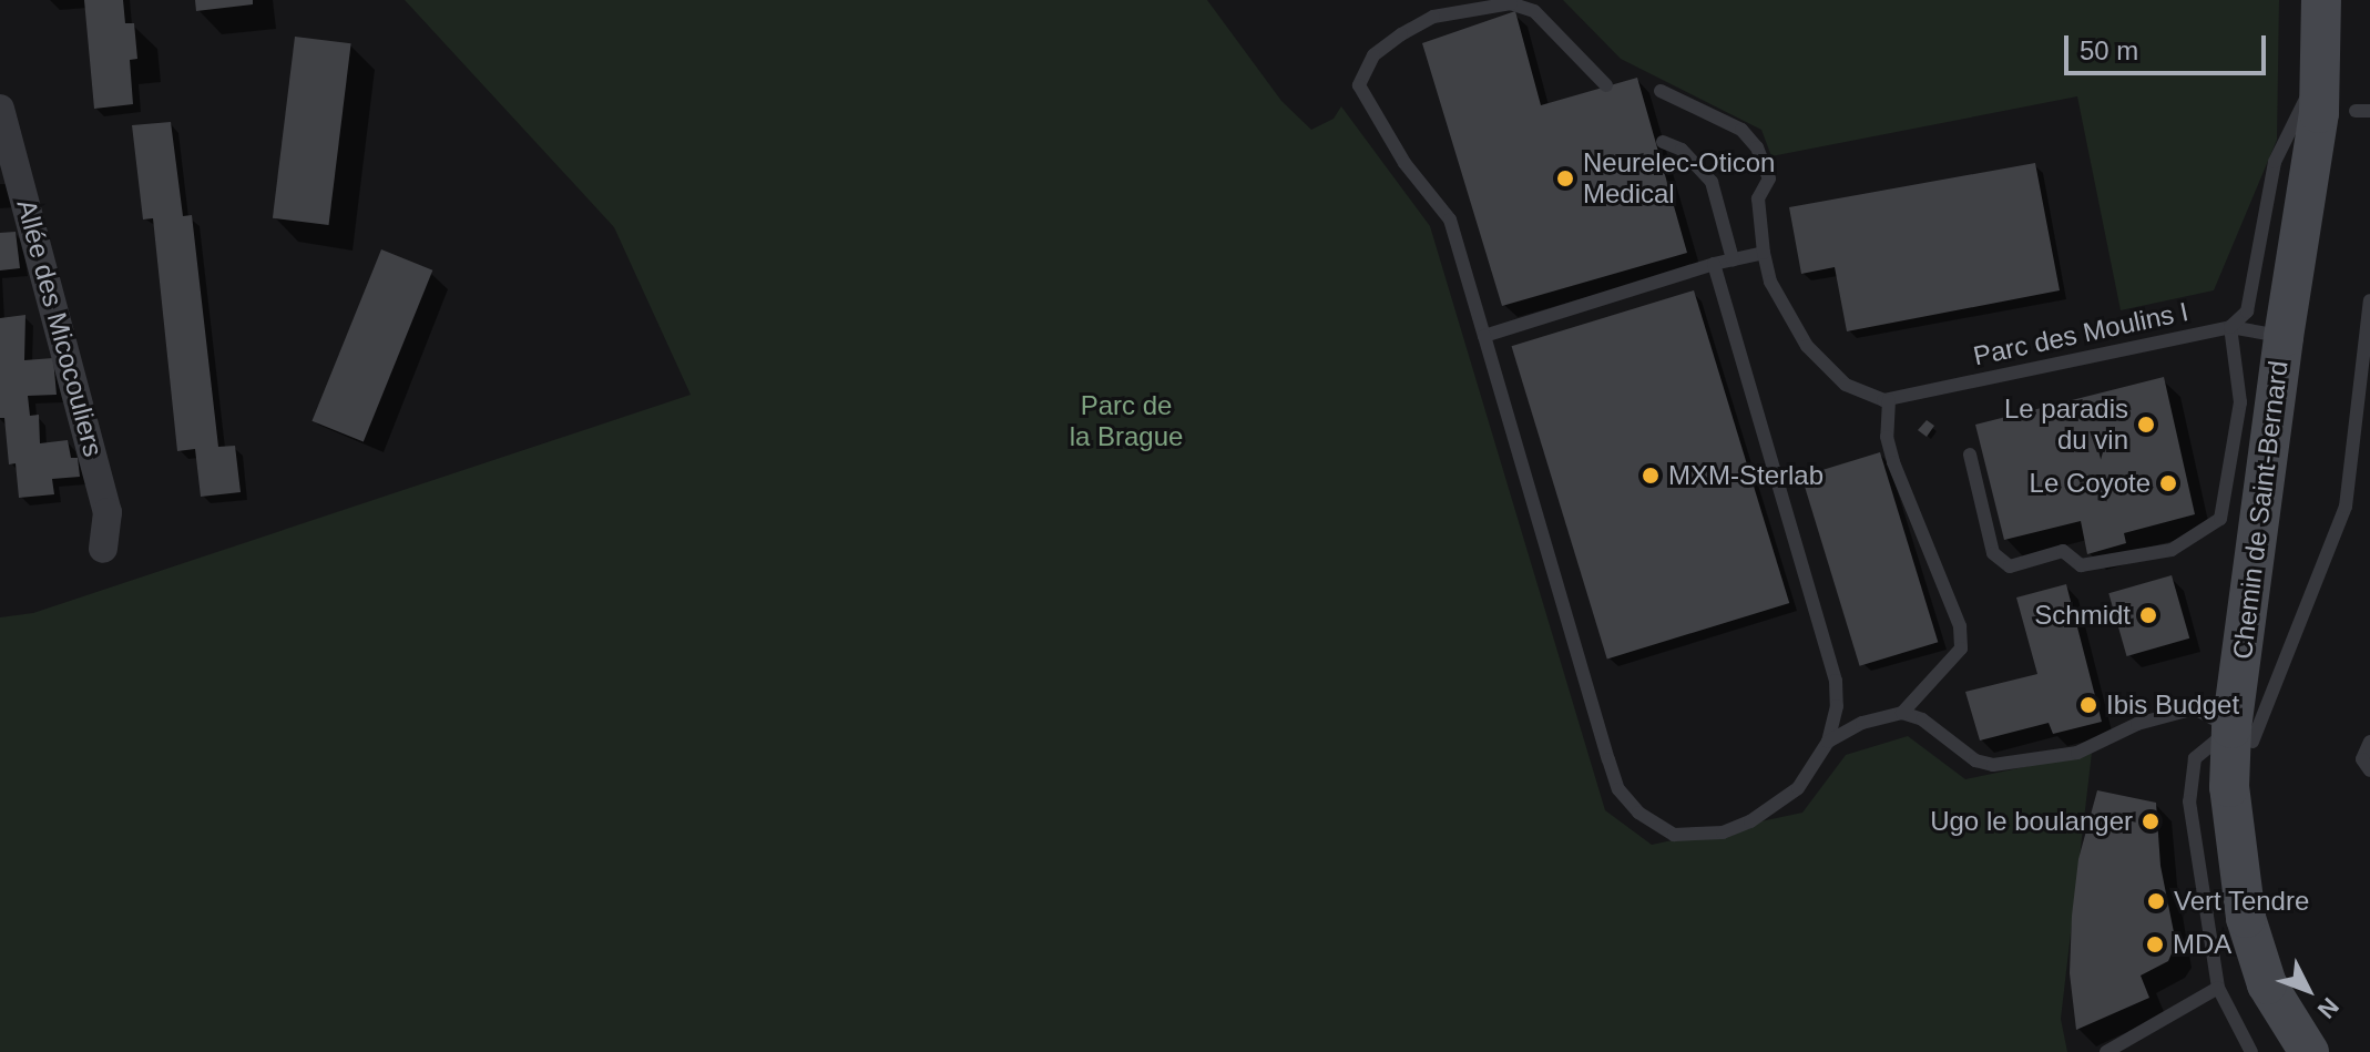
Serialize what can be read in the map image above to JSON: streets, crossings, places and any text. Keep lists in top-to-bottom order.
{
  "streets": {
    "main road": ["Chemin de Saint-Bernard"],
    "street": ["Allée des Micocouliers"],
    "lane": ["Parc des Moulins I"]
  },
  "crossings": [
    ["Parc des Moulins I", "Chemin de Saint-Bernard"]
  ],
  "parks": ["Parc de la Brague"],
  "places": [
    "Neurelec-Oticon Medical",
    "Le paradis du vin",
    "MXM-Sterlab",
    "Le Coyote",
    "Schmidt",
    "Ibis Budget",
    "Ugo le boulanger",
    "Vert Tendre",
    "MDA"
  ],
  "scale_bar": "50 m",
  "north": "bottom right"
}
